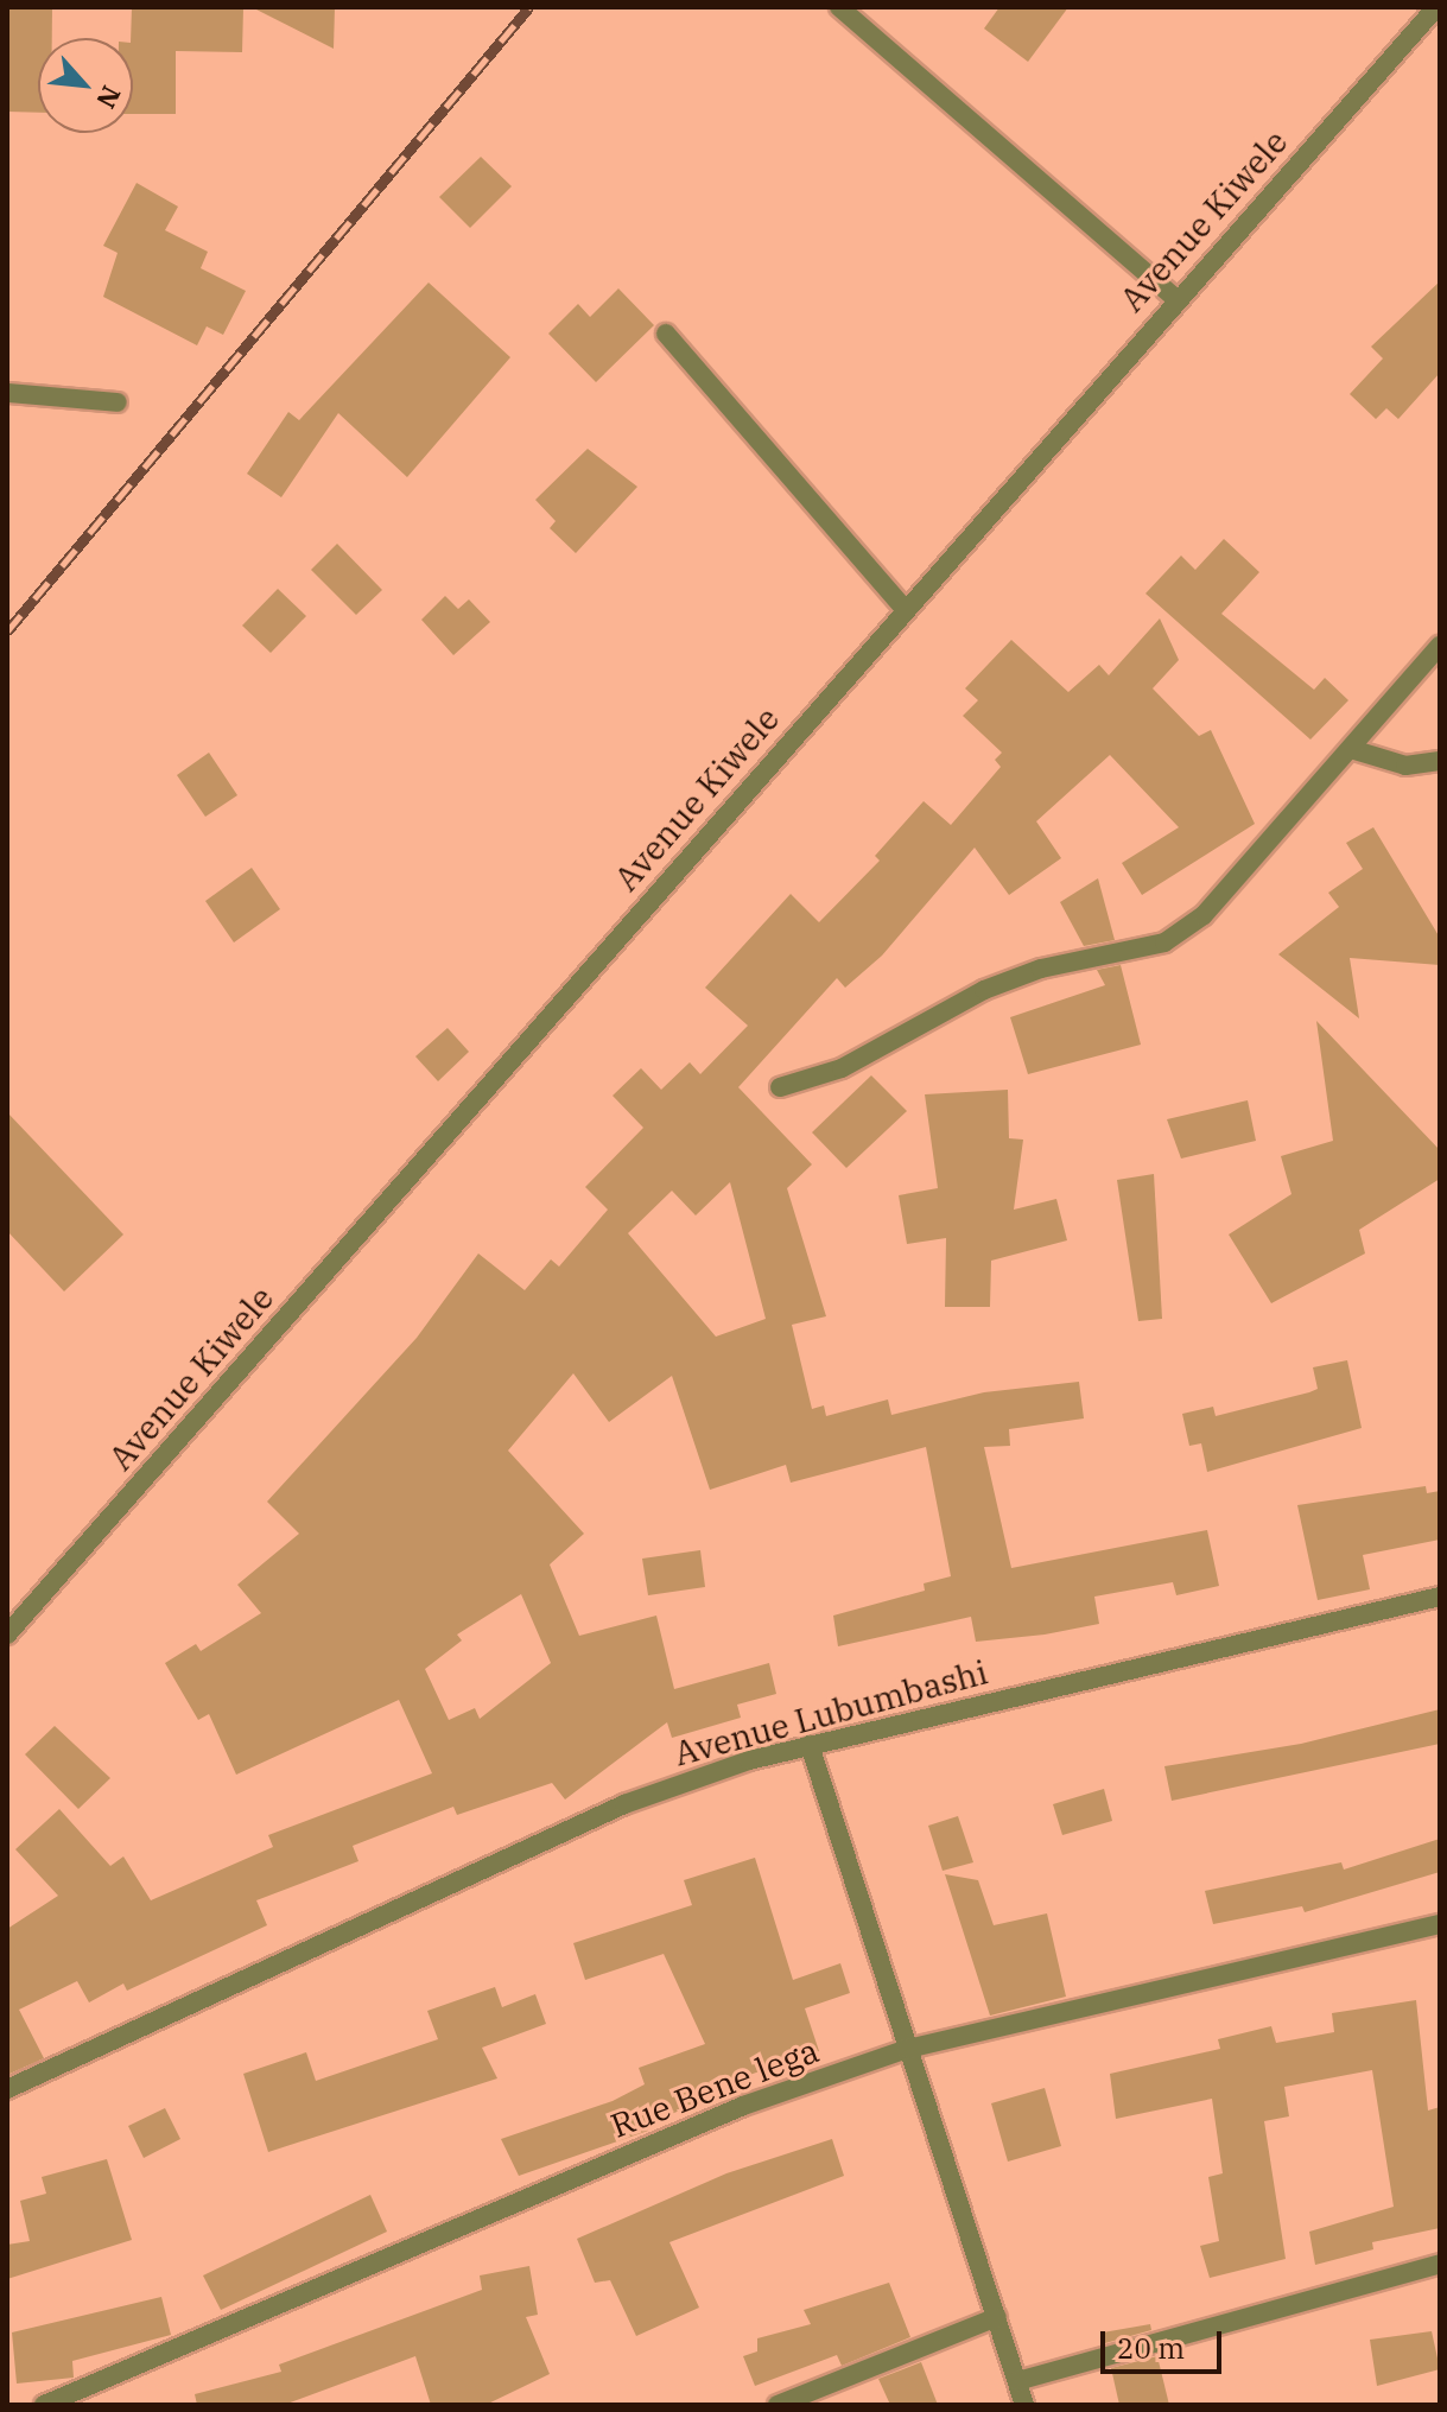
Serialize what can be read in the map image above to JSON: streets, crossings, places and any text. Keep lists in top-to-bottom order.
{
  "streets": {
    "street": ["Avenue Kiwele", "Avenue Lubumbashi", "Rue Bene lega"]
  },
  "scale_bar": "20 m",
  "north": "bottom right"
}
